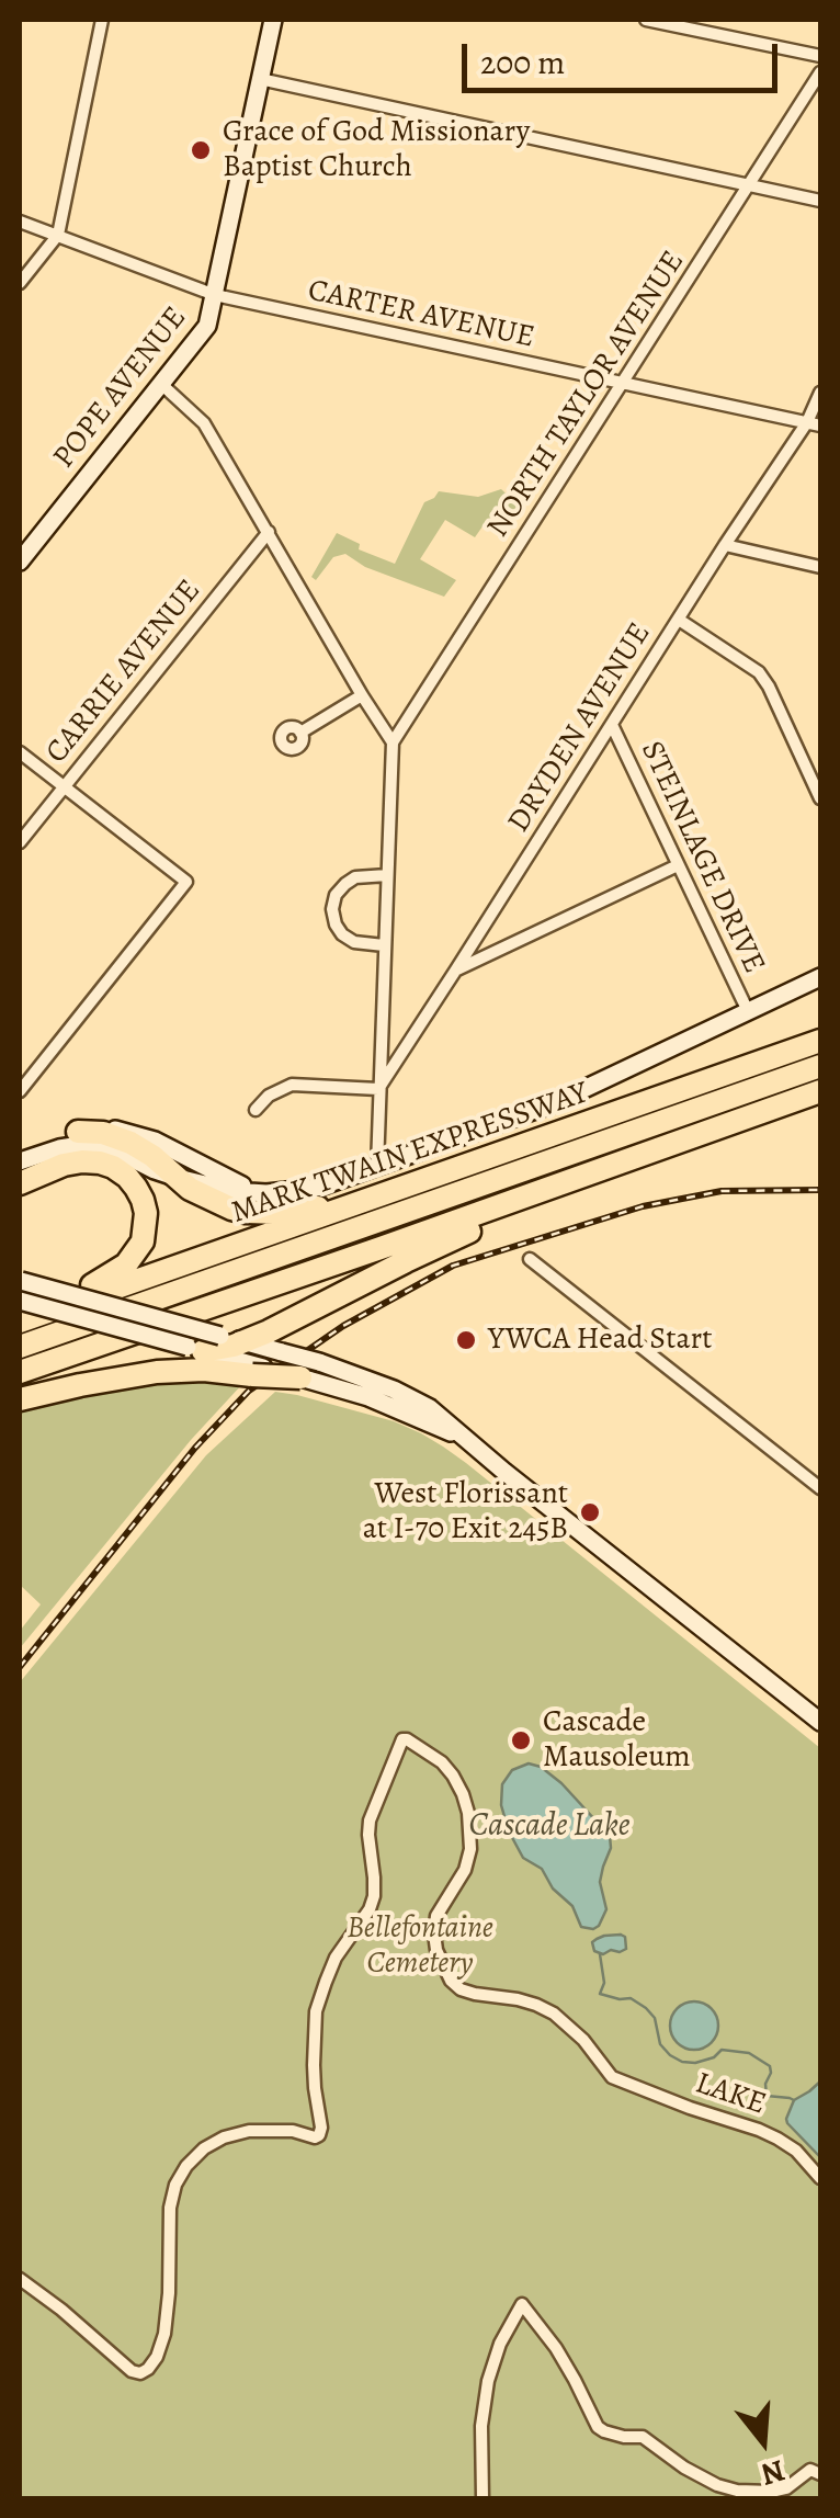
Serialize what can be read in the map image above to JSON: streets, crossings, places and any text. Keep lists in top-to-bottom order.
{
  "streets": {
    "highway": ["MARK TWAIN EXPRESSWAY"],
    "street": [
      "CARTER AVENUE",
      "POPE AVENUE",
      "NORTH TAYLOR AVENUE",
      "CARRIE AVENUE",
      "DRYDEN AVENUE",
      "STEINLAGE DRIVE",
      "LAKE"
    ]
  },
  "crossings": [
    ["CARTER AVENUE", "POPE AVENUE"],
    ["CARTER AVENUE", "NORTH TAYLOR AVENUE"],
    ["CARTER AVENUE", "DRYDEN AVENUE"],
    ["DRYDEN AVENUE", "STEINLAGE DRIVE"]
  ],
  "water": ["Cascade Lake"],
  "parks": ["Bellefontaine Cemetery"],
  "places": [
    "Grace of God Missionary Baptist Church",
    "YWCA Head Start",
    "West Florissant at I-70 Exit 245B",
    "Cascade Mausoleum"
  ],
  "scale_bar": "200 m",
  "north": "bottom"
}
